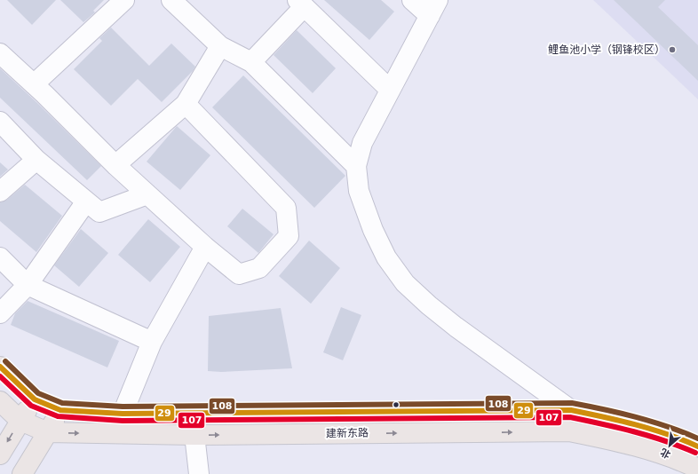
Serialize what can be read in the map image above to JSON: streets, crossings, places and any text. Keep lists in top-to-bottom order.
{
  "streets": {
    "main road": ["建新东路"]
  },
  "places": ["鲤鱼池小学（钢锋校区）"],
  "lines": ["transit line 108", "transit line 29", "transit line 107"],
  "north": "bottom left"
}
